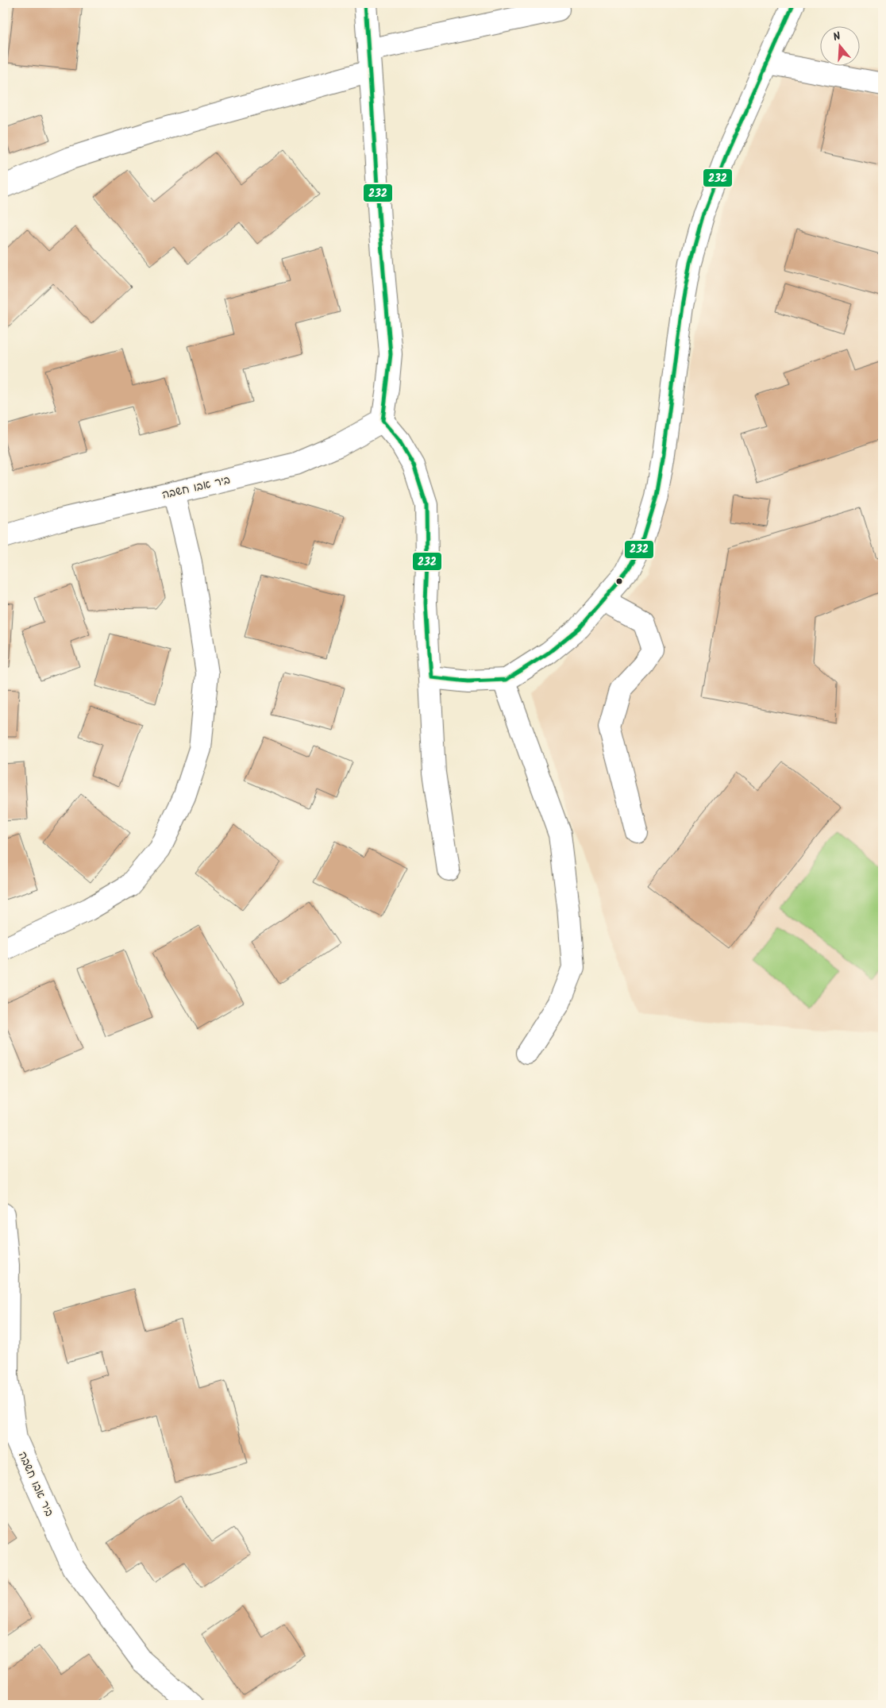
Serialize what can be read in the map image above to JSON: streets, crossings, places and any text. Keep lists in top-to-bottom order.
{
  "streets": {
    "street": ["ביר אבו חשבה"]
  },
  "lines": ["transit line 232"],
  "north": "top"
}
